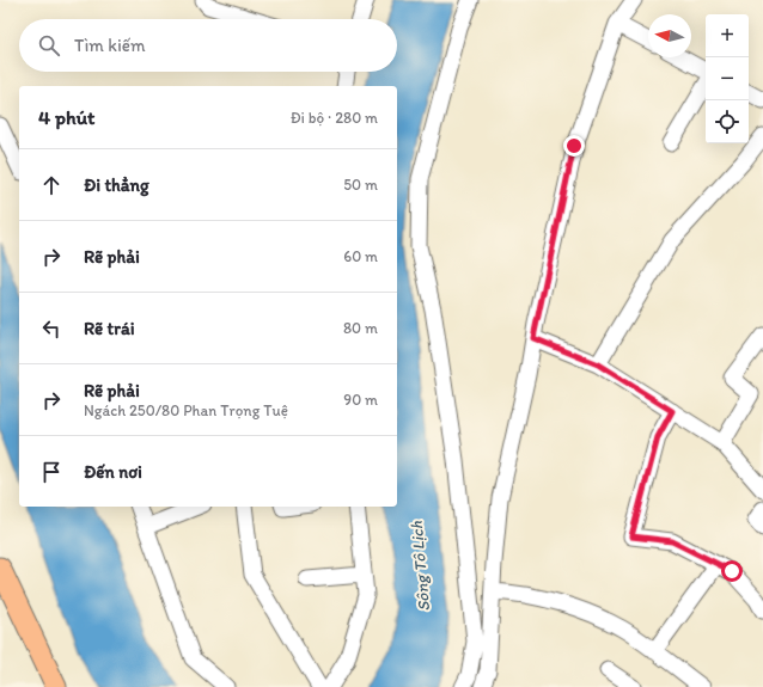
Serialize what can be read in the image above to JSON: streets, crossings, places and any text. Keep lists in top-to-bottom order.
{
  "water": ["Sông Tô Lịch"],
  "north": "left",
  "page": {
    "map_buttons": ["+", "−"],
    "search": "Tìm kiếm",
    "heading": ["4 phút", "Đi bộ · 280 m"],
    "list": [
      ["Đi thẳng", "50 m"],
      ["Rẽ phải", "60 m"],
      ["Rẽ trái", "80 m"],
      ["Rẽ phải", "Ngách 250/80 Phan Trọng Tuệ", "90 m"],
      "Đến nơi"
    ]
  }
}
